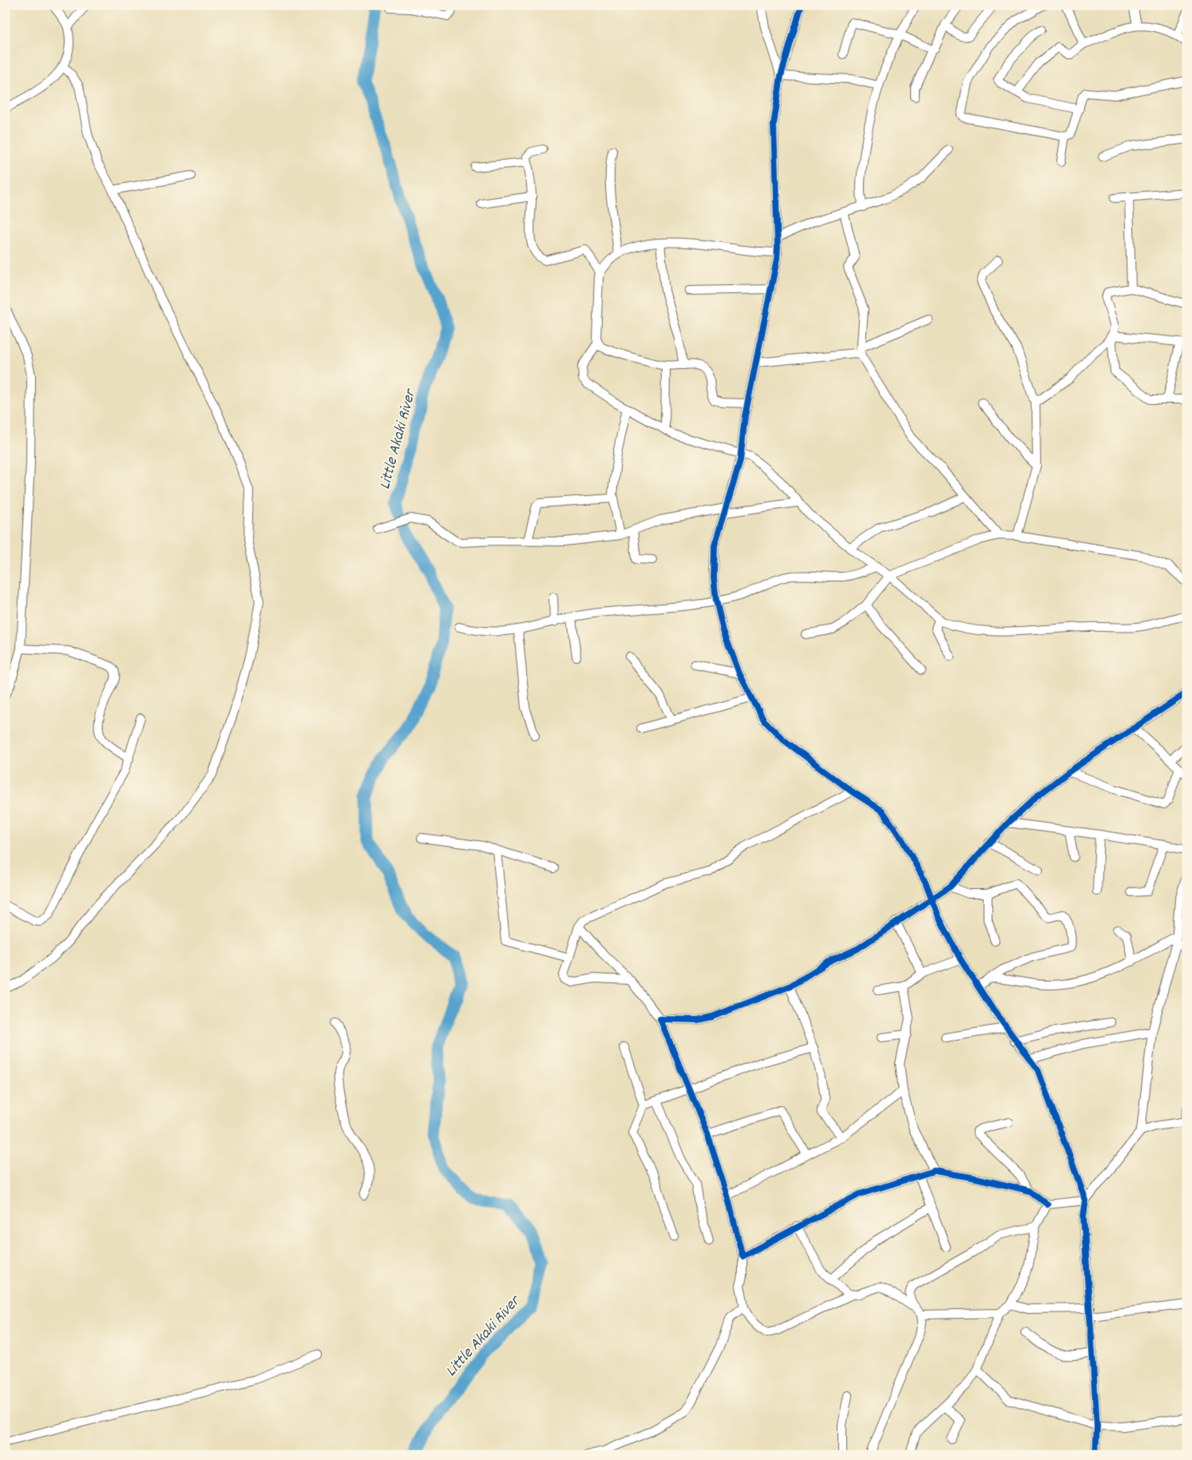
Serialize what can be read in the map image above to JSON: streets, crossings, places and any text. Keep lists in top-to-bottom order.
{
  "water": ["Little Akaki River"]
}
